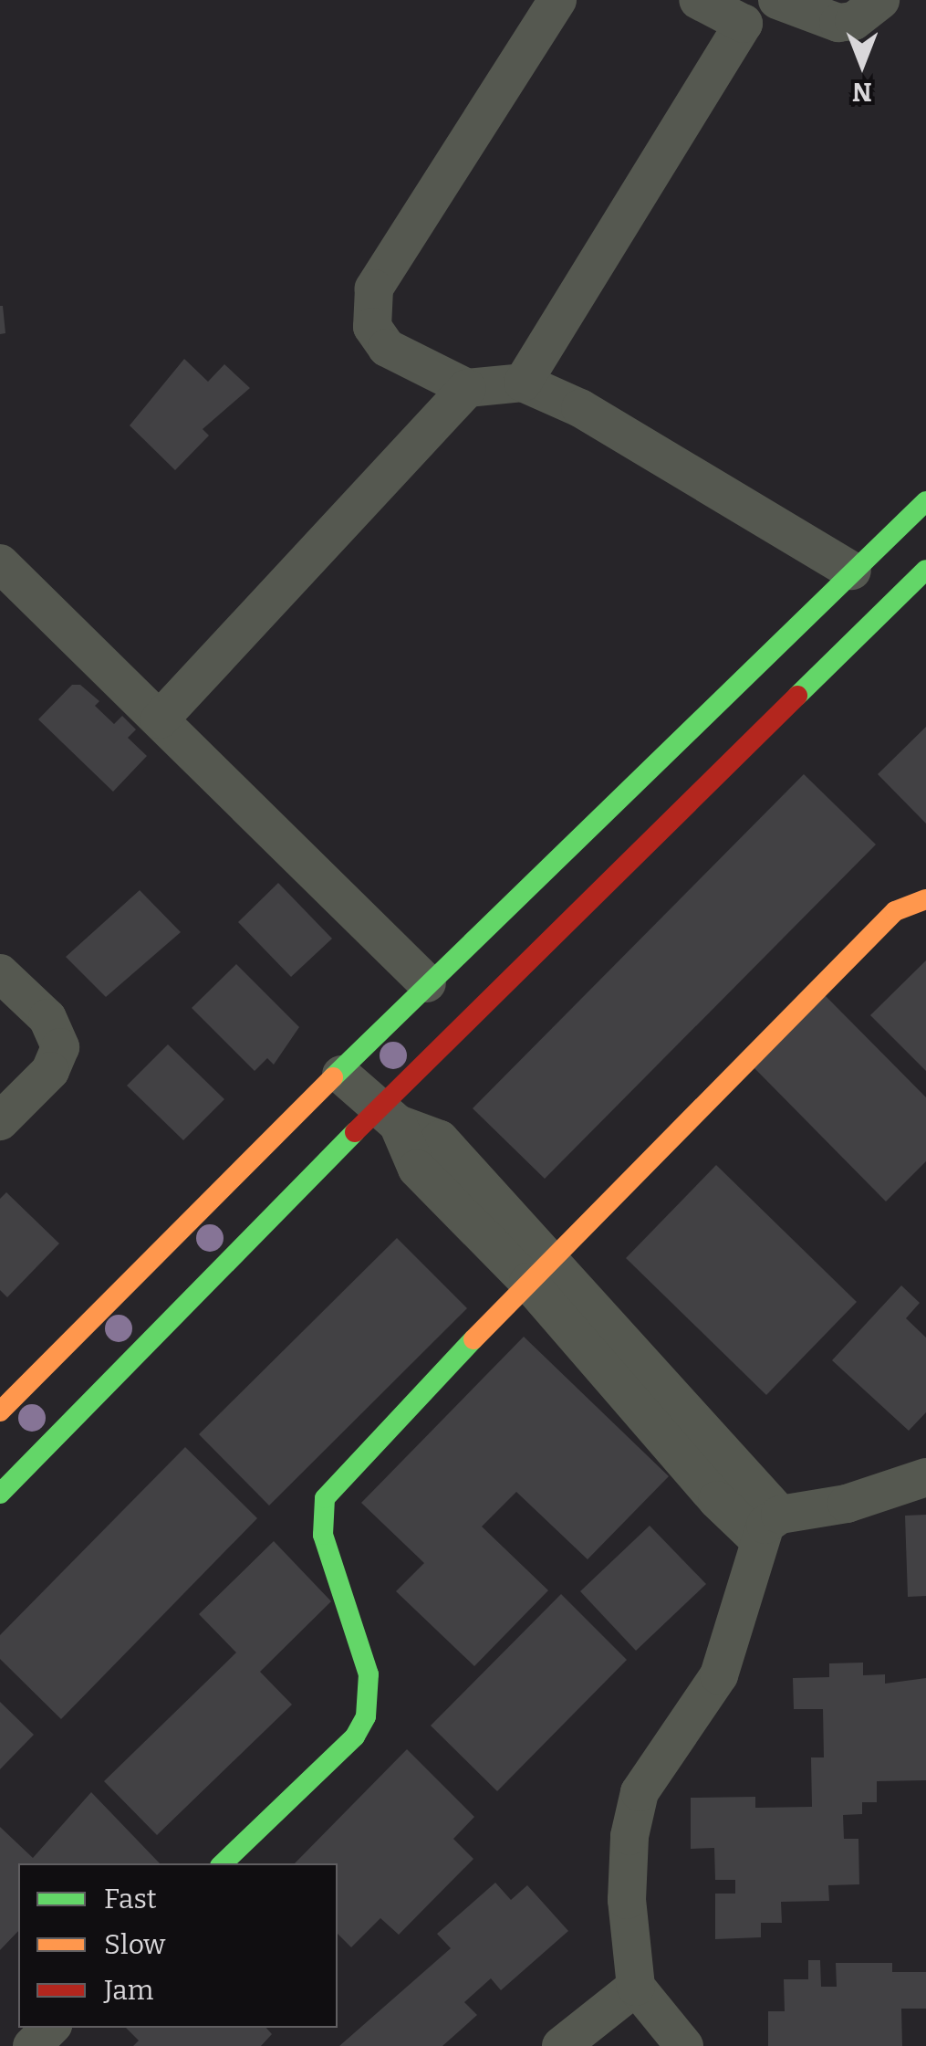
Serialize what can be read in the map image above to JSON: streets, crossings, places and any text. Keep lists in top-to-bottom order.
{
  "legend": ["Fast", "Slow", "Jam"],
  "north": "bottom"
}
